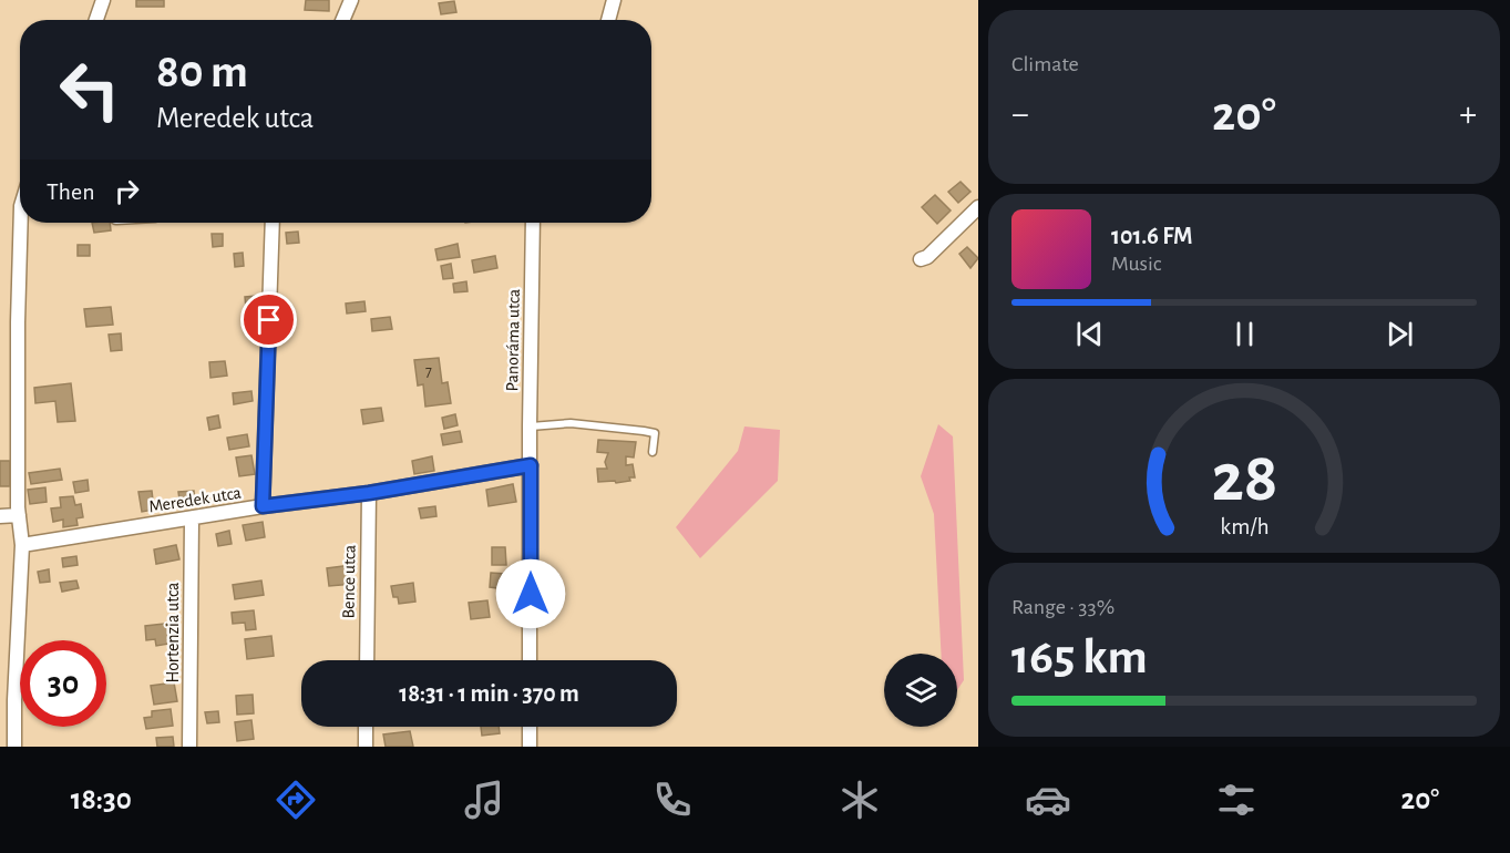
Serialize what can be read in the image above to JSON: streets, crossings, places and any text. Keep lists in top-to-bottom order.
{
  "streets": {
    "street": [
      "Panoráma utca",
      "Meredek utca",
      "Bence utca",
      "Hortenzia utca"
    ]
  },
  "crossings": [
    ["Panoráma utca", "Meredek utca"],
    ["Meredek utca", "Bence utca"],
    ["Meredek utca", "Hortenzia utca"]
  ],
  "house_numbers": ["7"],
  "page": {
    "tile": [
      "Climate",
      ["Range · 33%", "165 km"]
    ],
    "turn": ["80 m", "Meredek utca"],
    "heat": ["−", "20°", "+"],
    "then": "Then",
    "song": ["101.6 FM", "Music"],
    "limit": "30",
    "trip": "18:31 · 1 min · 370 m",
    "tabs": ["18:30", "20°"],
    "gauge": ["28", "km/h"]
  }
}
